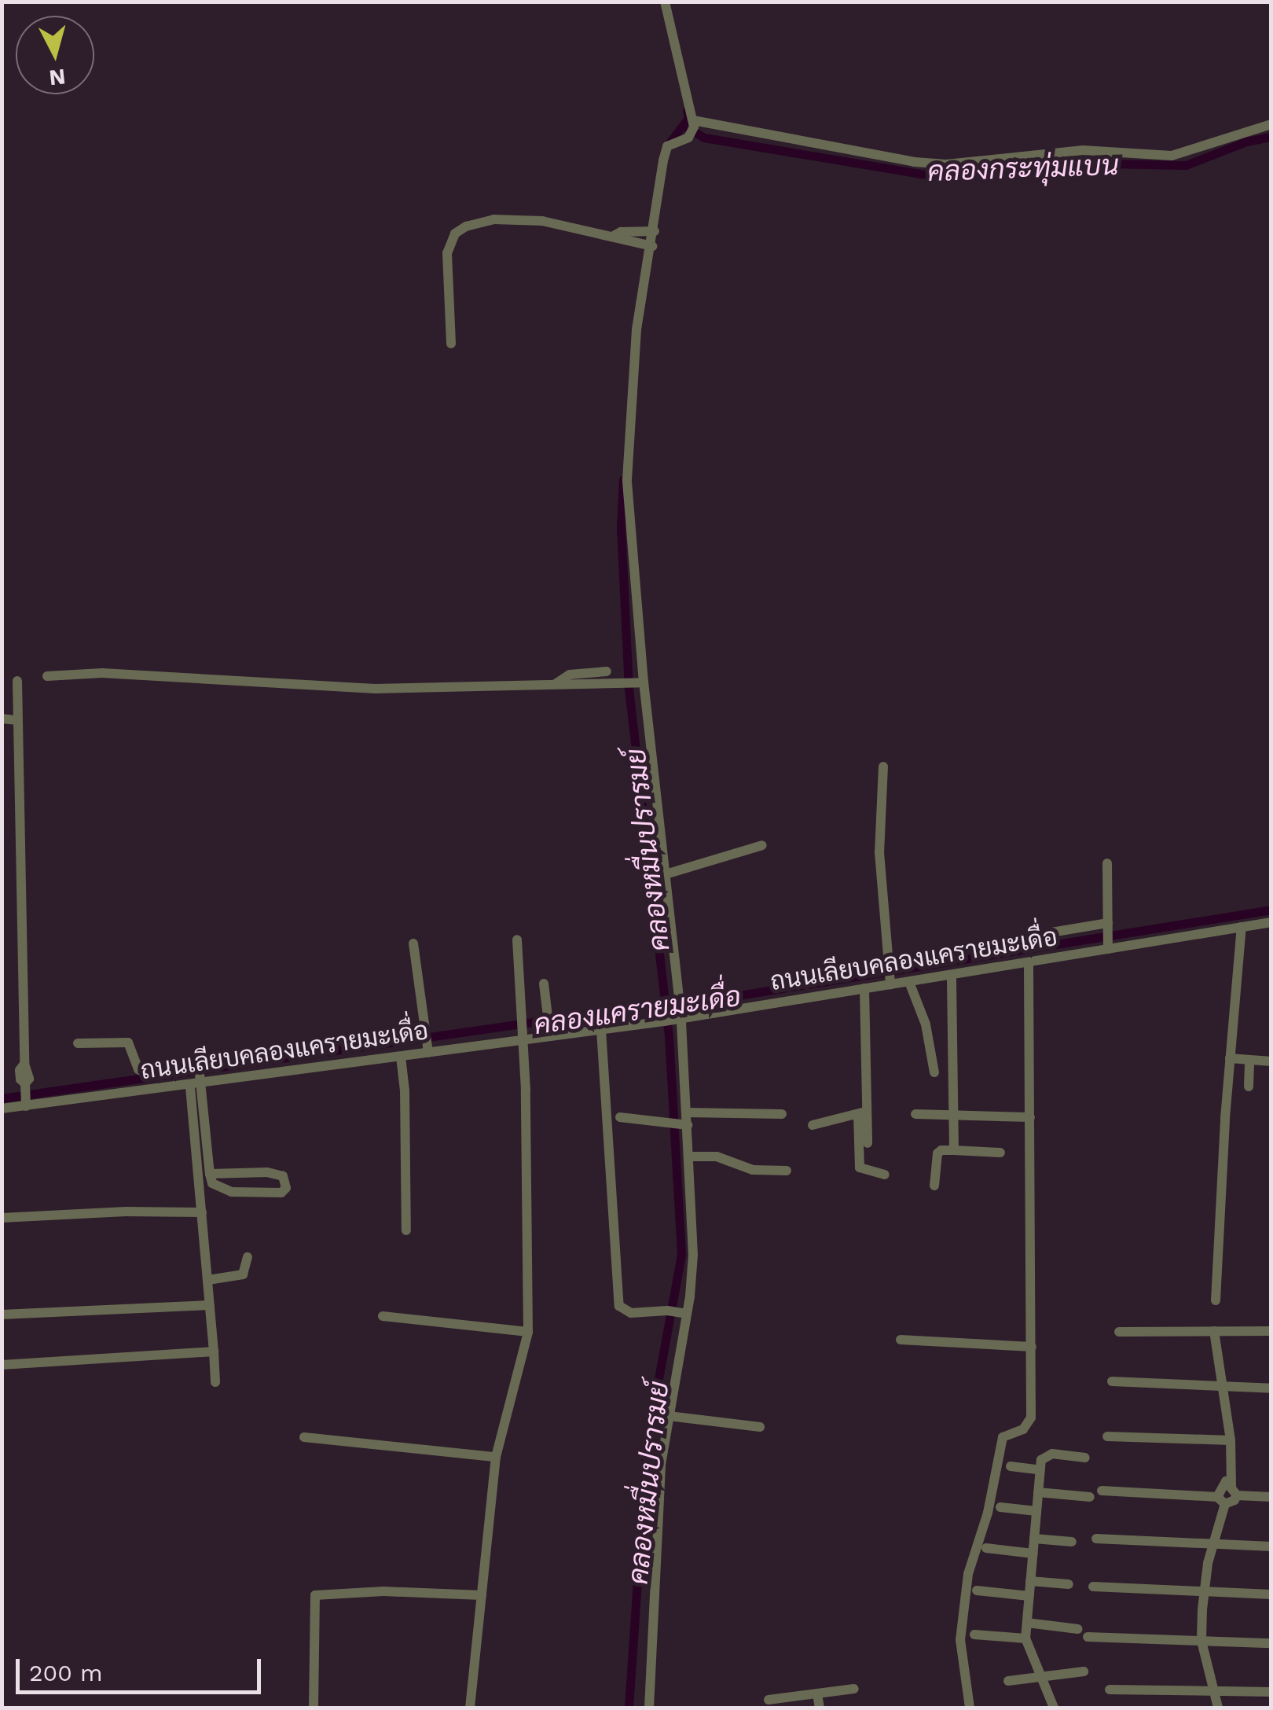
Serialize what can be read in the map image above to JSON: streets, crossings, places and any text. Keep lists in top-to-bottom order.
{
  "streets": {
    "street": ["ถนนเลียบคลองแครายมะเดื่อ"]
  },
  "water": ["คลองกระทุ่มแบน", "คลองหมื่นปรารมย์", "คลองแครายมะเดื่อ"],
  "scale_bar": "200 m",
  "north": "bottom"
}
